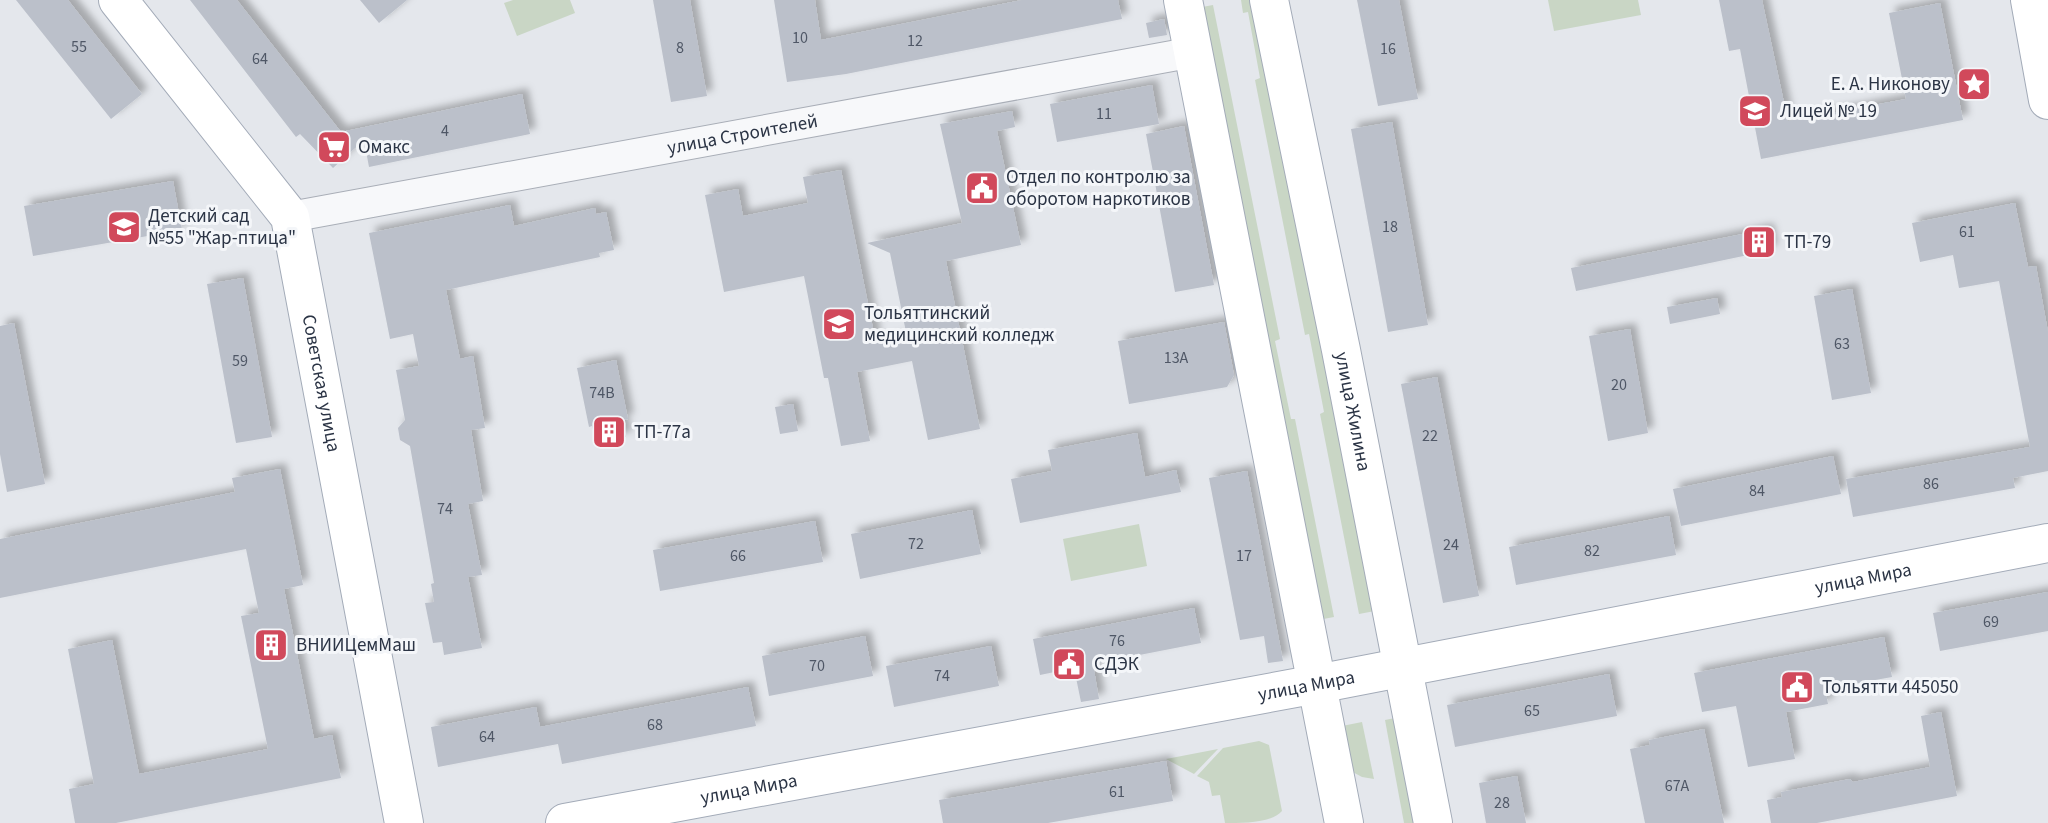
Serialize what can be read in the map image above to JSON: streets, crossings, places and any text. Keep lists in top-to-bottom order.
{
  "streets": {
    "main road": ["Советская улица", "улица Жилина", "улица Мира"],
    "street": ["улица Строителей"]
  },
  "crossings": [
    ["улица Строителей", "Советская улица"],
    ["улица Жилина", "улица Мира"]
  ],
  "places": {
    "place": ["Е. А. Никонову"],
    "school or university": ["Лицей № 19", "Детский сад №55 \"Жар-птица\"", "Тольяттинский медицинский колледж"],
    "supermarket": ["Омакс"],
    "public building": ["Отдел по контролю за оборотом наркотиков", "СДЭК", "Тольятти 445050"],
    "building": ["ТП-79", "ТП-77а", "ВНИИЦемМаш"]
  },
  "house_numbers": [
    "10",
    "12",
    "55",
    "8",
    "16",
    "64",
    "11",
    "4",
    "18",
    "61",
    "63",
    "13А",
    "59",
    "20",
    "74В",
    "22",
    "86",
    "84",
    "74",
    "72",
    "24",
    "82",
    "66",
    "17",
    "69",
    "76",
    "70",
    "74",
    "65",
    "68",
    "64",
    "67А",
    "61",
    "28"
  ]
}
